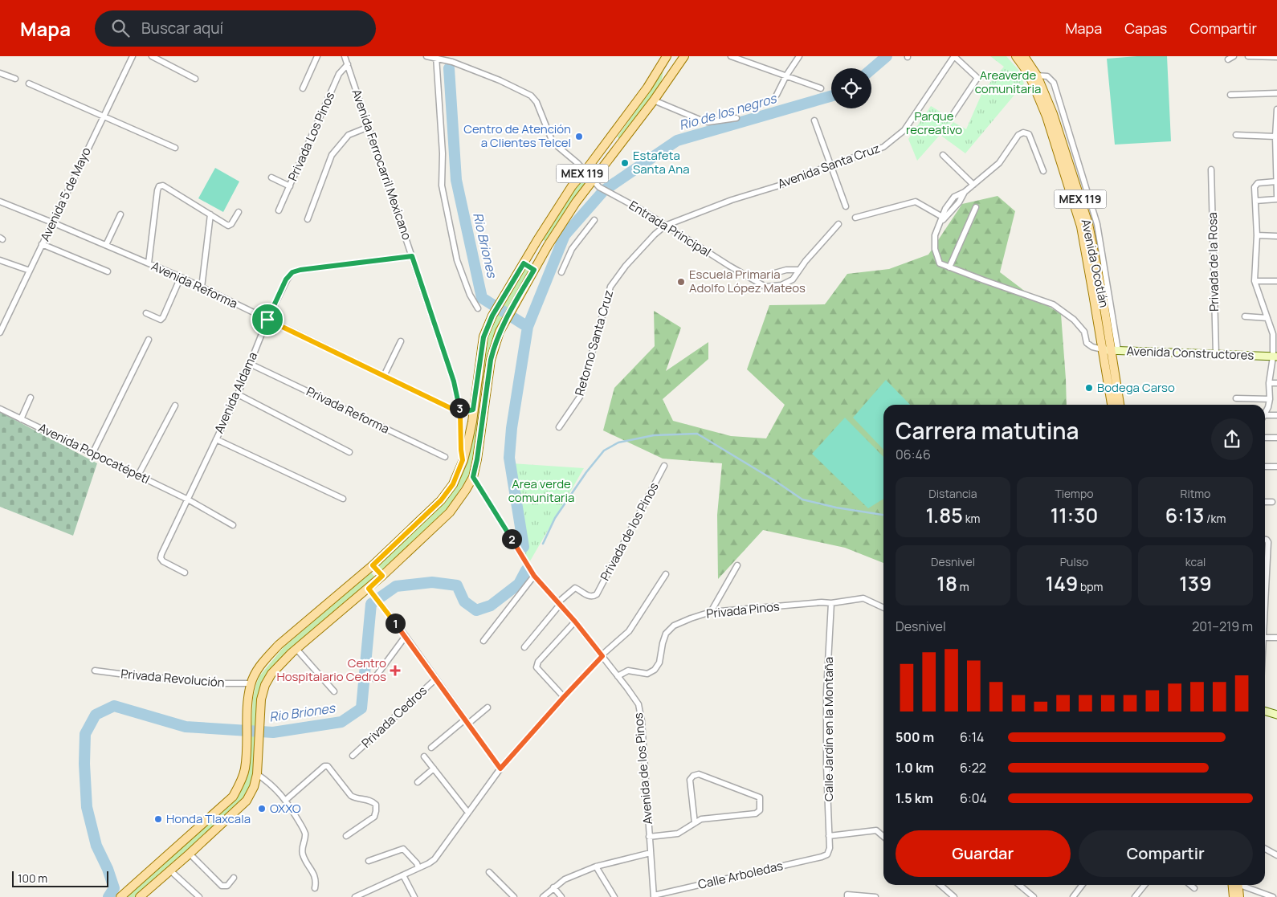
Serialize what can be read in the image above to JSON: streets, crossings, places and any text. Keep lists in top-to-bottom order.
{
  "streets": {
    "main road": ["MEX 119", "Avenida Ocotlán"],
    "street": [
      "Privada Los Pinos",
      "Avenida Ferrocarril Mexicano",
      "Avenida Santa Cruz",
      "Avenida 5 de Mayo",
      "Entrada Principal",
      "Privada de la Rosa",
      "Avenida Reforma",
      "Retorno Santa Cruz",
      "Avenida Constructores",
      "Avenida Aldama",
      "Privada Reforma",
      "Avenida Popocatépetl",
      "Privada de los Pinos",
      "Privada Pinos",
      "Privada Revolución",
      "Privada Cedros",
      "Calle Jardín en la Montaña",
      "Avenida de los Pinos",
      "Calle Arboledas"
    ]
  },
  "crossings": [
    ["Privada Los Pinos", "Avenida Ferrocarril Mexicano"],
    ["Avenida Ferrocarril Mexicano", "MEX 119"],
    ["Avenida Ferrocarril Mexicano", "Avenida Reforma"],
    ["Avenida Ferrocarril Mexicano", "Avenida Aldama"],
    ["Avenida Santa Cruz", "Entrada Principal"],
    ["Avenida Santa Cruz", "Retorno Santa Cruz"],
    ["MEX 119", "Entrada Principal"],
    ["MEX 119", "Privada Revolución"],
    ["MEX 119", "Avenida de los Pinos"],
    ["Avenida 5 de Mayo", "Avenida Reforma"],
    ["Entrada Principal", "Retorno Santa Cruz"],
    ["Privada de la Rosa", "Avenida Constructores"],
    ["Avenida Ocotlán", "Avenida Constructores"],
    ["Avenida Reforma", "Avenida Aldama"],
    ["Avenida Aldama", "Privada Reforma"],
    ["Avenida Aldama", "Avenida Popocatépetl"],
    ["Privada de los Pinos", "Avenida de los Pinos"],
    ["Privada Pinos", "Calle Jardín en la Montaña"],
    ["Privada Pinos", "Avenida de los Pinos"],
    ["Calle Jardín en la Montaña", "Calle Arboledas"],
    ["Avenida de los Pinos", "Calle Arboledas"]
  ],
  "water": ["Rio de los negros", "Rio Briones"],
  "parks": ["Areaverde comunitaria", "Parque recreativo", "Area verde comunitaria"],
  "places": {
    "other": [
      "Centro de Atención a Clientes Telcel",
      "Estafeta Santa Ana",
      "Escuela Primaria Adolfo López Mateos",
      "Bodega Carso",
      "OXXO",
      "Honda Tlaxcala"
    ],
    "health": ["Centro Hospitalario Cedros"]
  },
  "scale_bar": "100 m",
  "page": {
    "header": "Mapa",
    "search": "Buscar aquí",
    "nav": ["Mapa", "Capas", "Compartir"],
    "pins": ["3", "2", "1"],
    "heading": ["Carrera matutina", "06:46"],
    "stats": [
      ["Distancia", "1.85 km"],
      ["Tiempo", "11:30"],
      ["Ritmo", "6:13 /km"],
      ["Desnivel", "18 m"],
      ["Pulso", "149 bpm"],
      ["kcal", "139"]
    ],
    "chart": ["Desnivel", "201–219 m"],
    "list": [
      {
        "name": "500 m",
        "note": "6:14"
      },
      {
        "name": "1.0 km",
        "note": "6:22"
      },
      {
        "name": "1.5 km",
        "note": "6:04"
      }
    ],
    "buttons": ["Guardar", "Compartir"],
    "scale": "100 m"
  }
}
